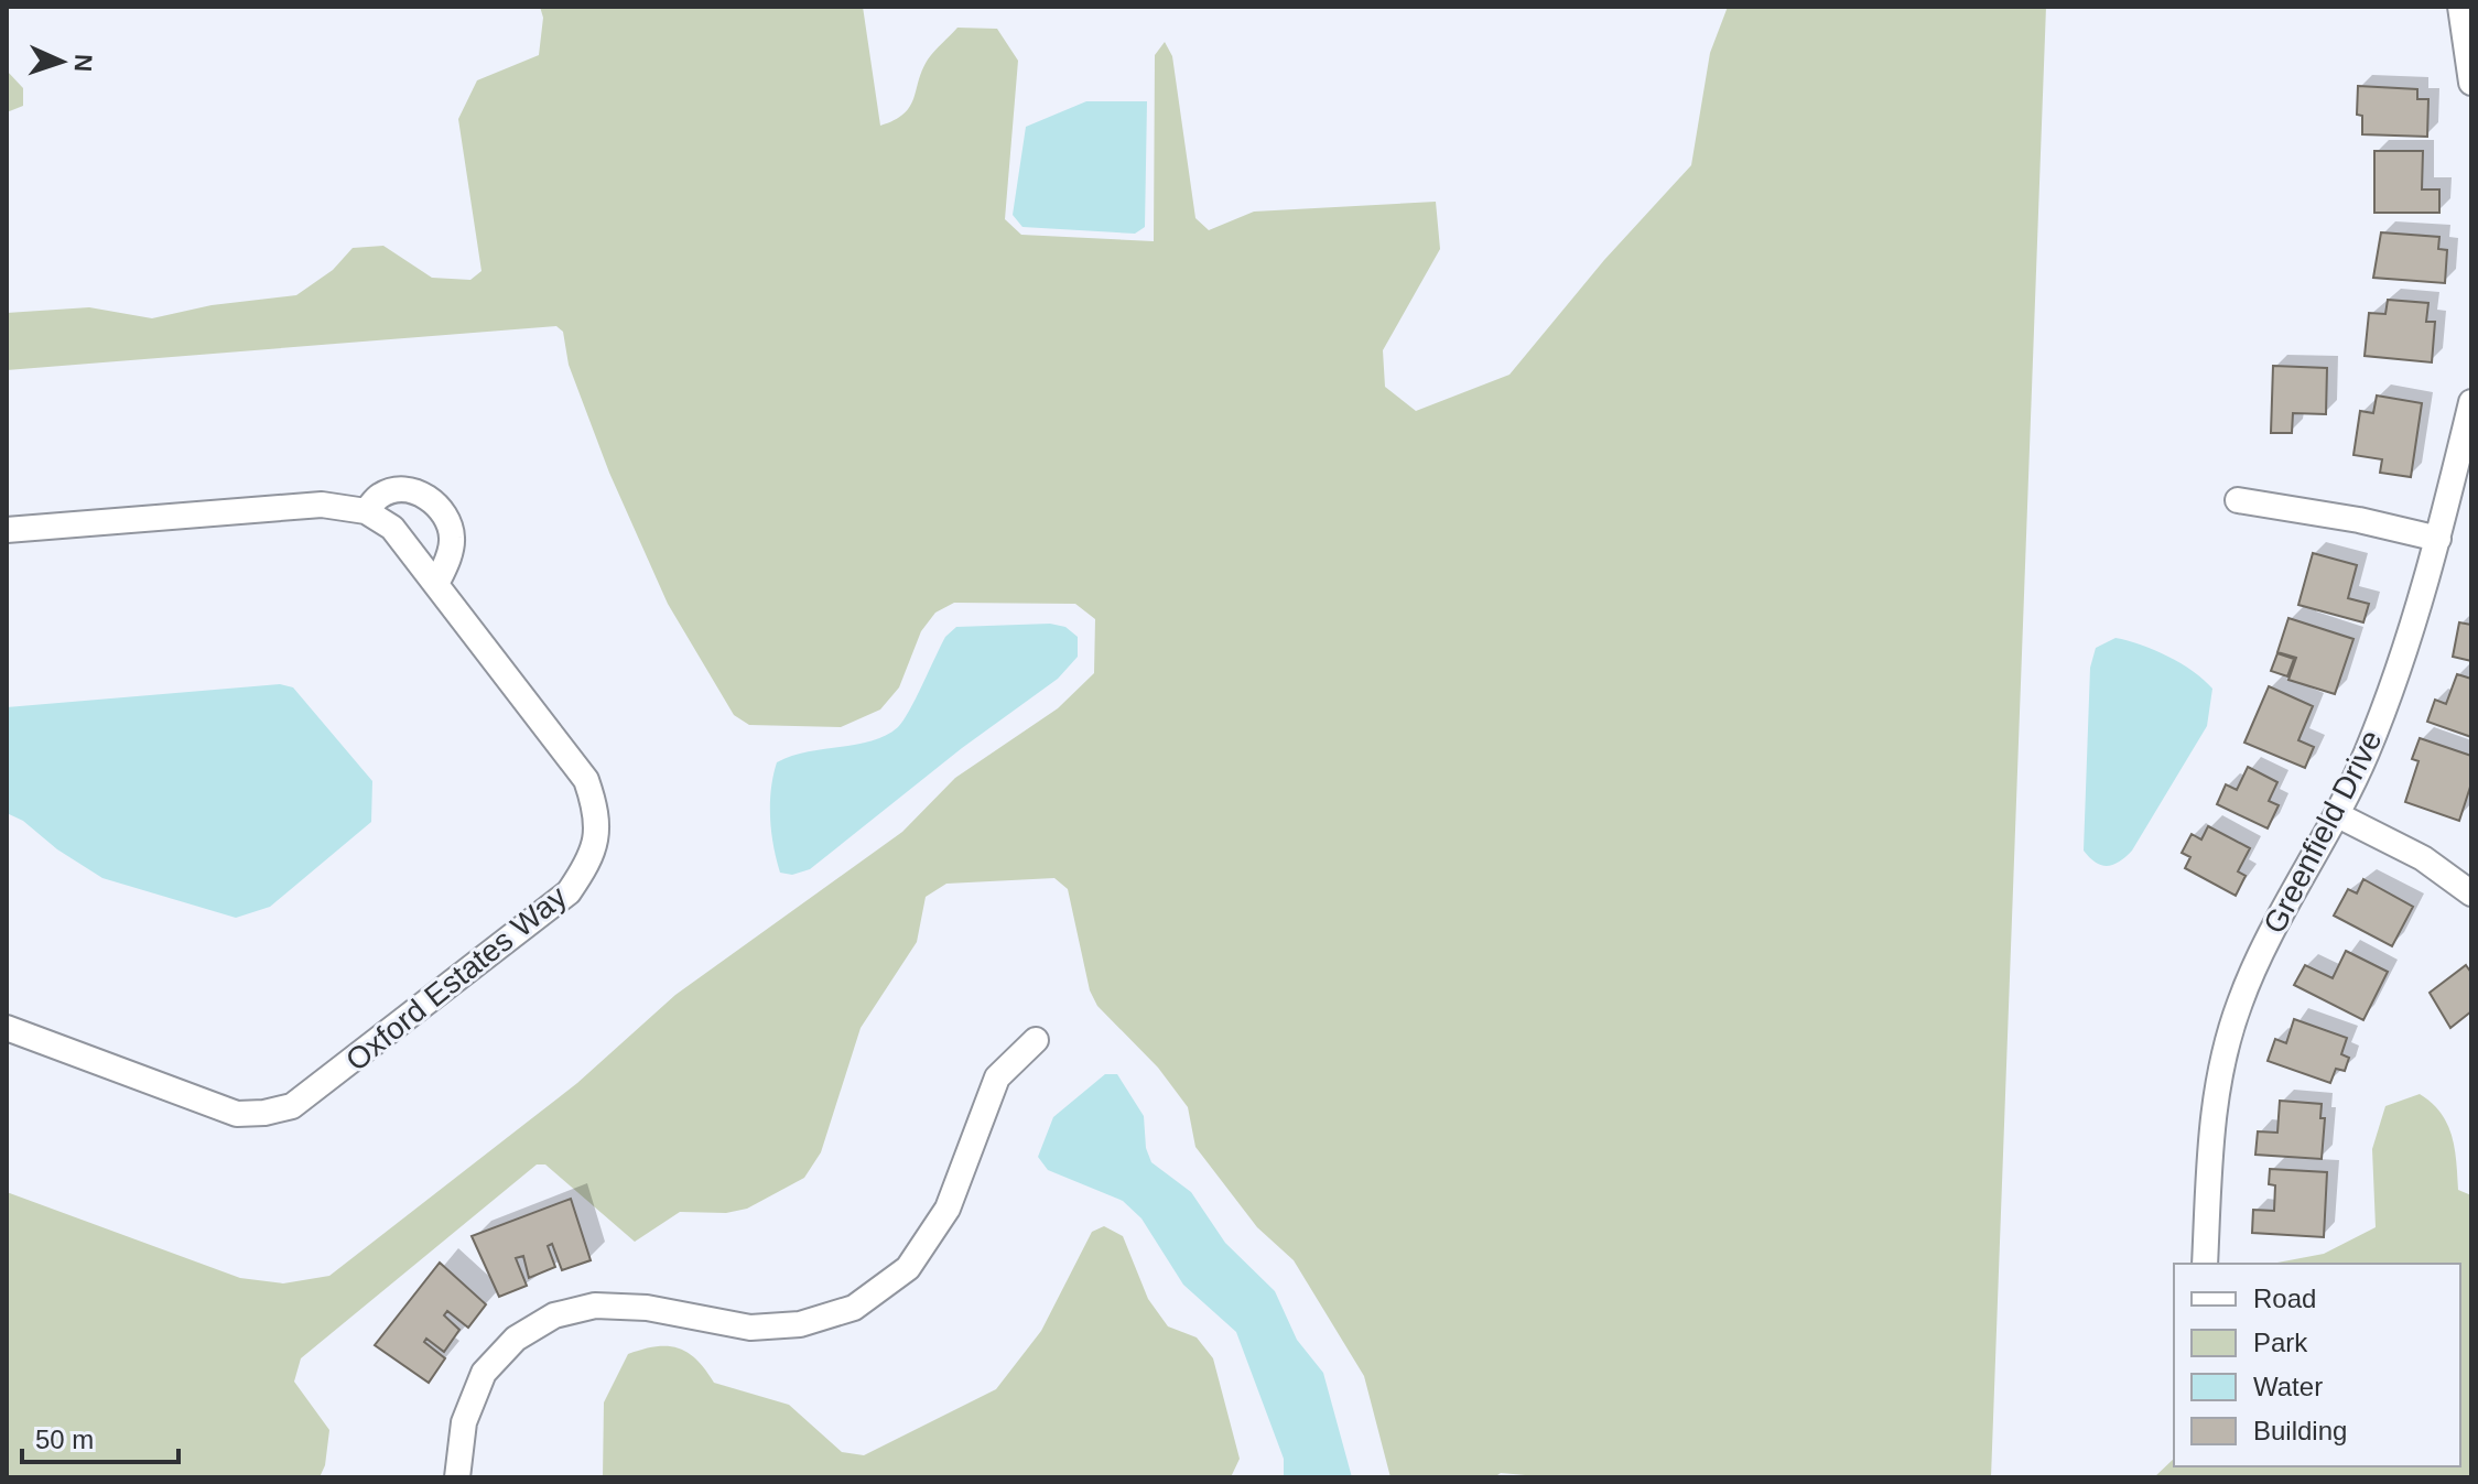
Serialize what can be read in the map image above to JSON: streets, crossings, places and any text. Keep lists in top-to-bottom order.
{
  "streets": {
    "street": ["Greenfield Drive", "Oxford Estates Way"]
  },
  "legend": [
    "Road",
    "Park",
    "Water",
    "Building"
  ],
  "scale_bar": "50 m",
  "north": "right"
}
